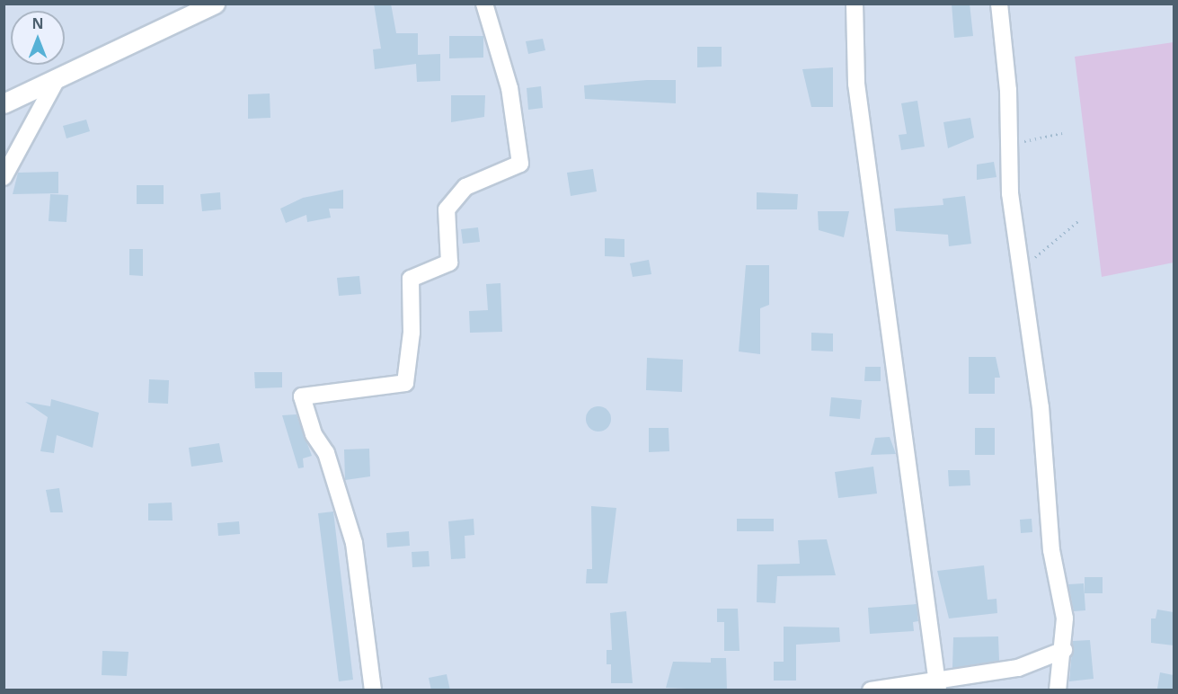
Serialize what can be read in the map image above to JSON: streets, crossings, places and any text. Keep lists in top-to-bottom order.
{
  "north": "top"
}
